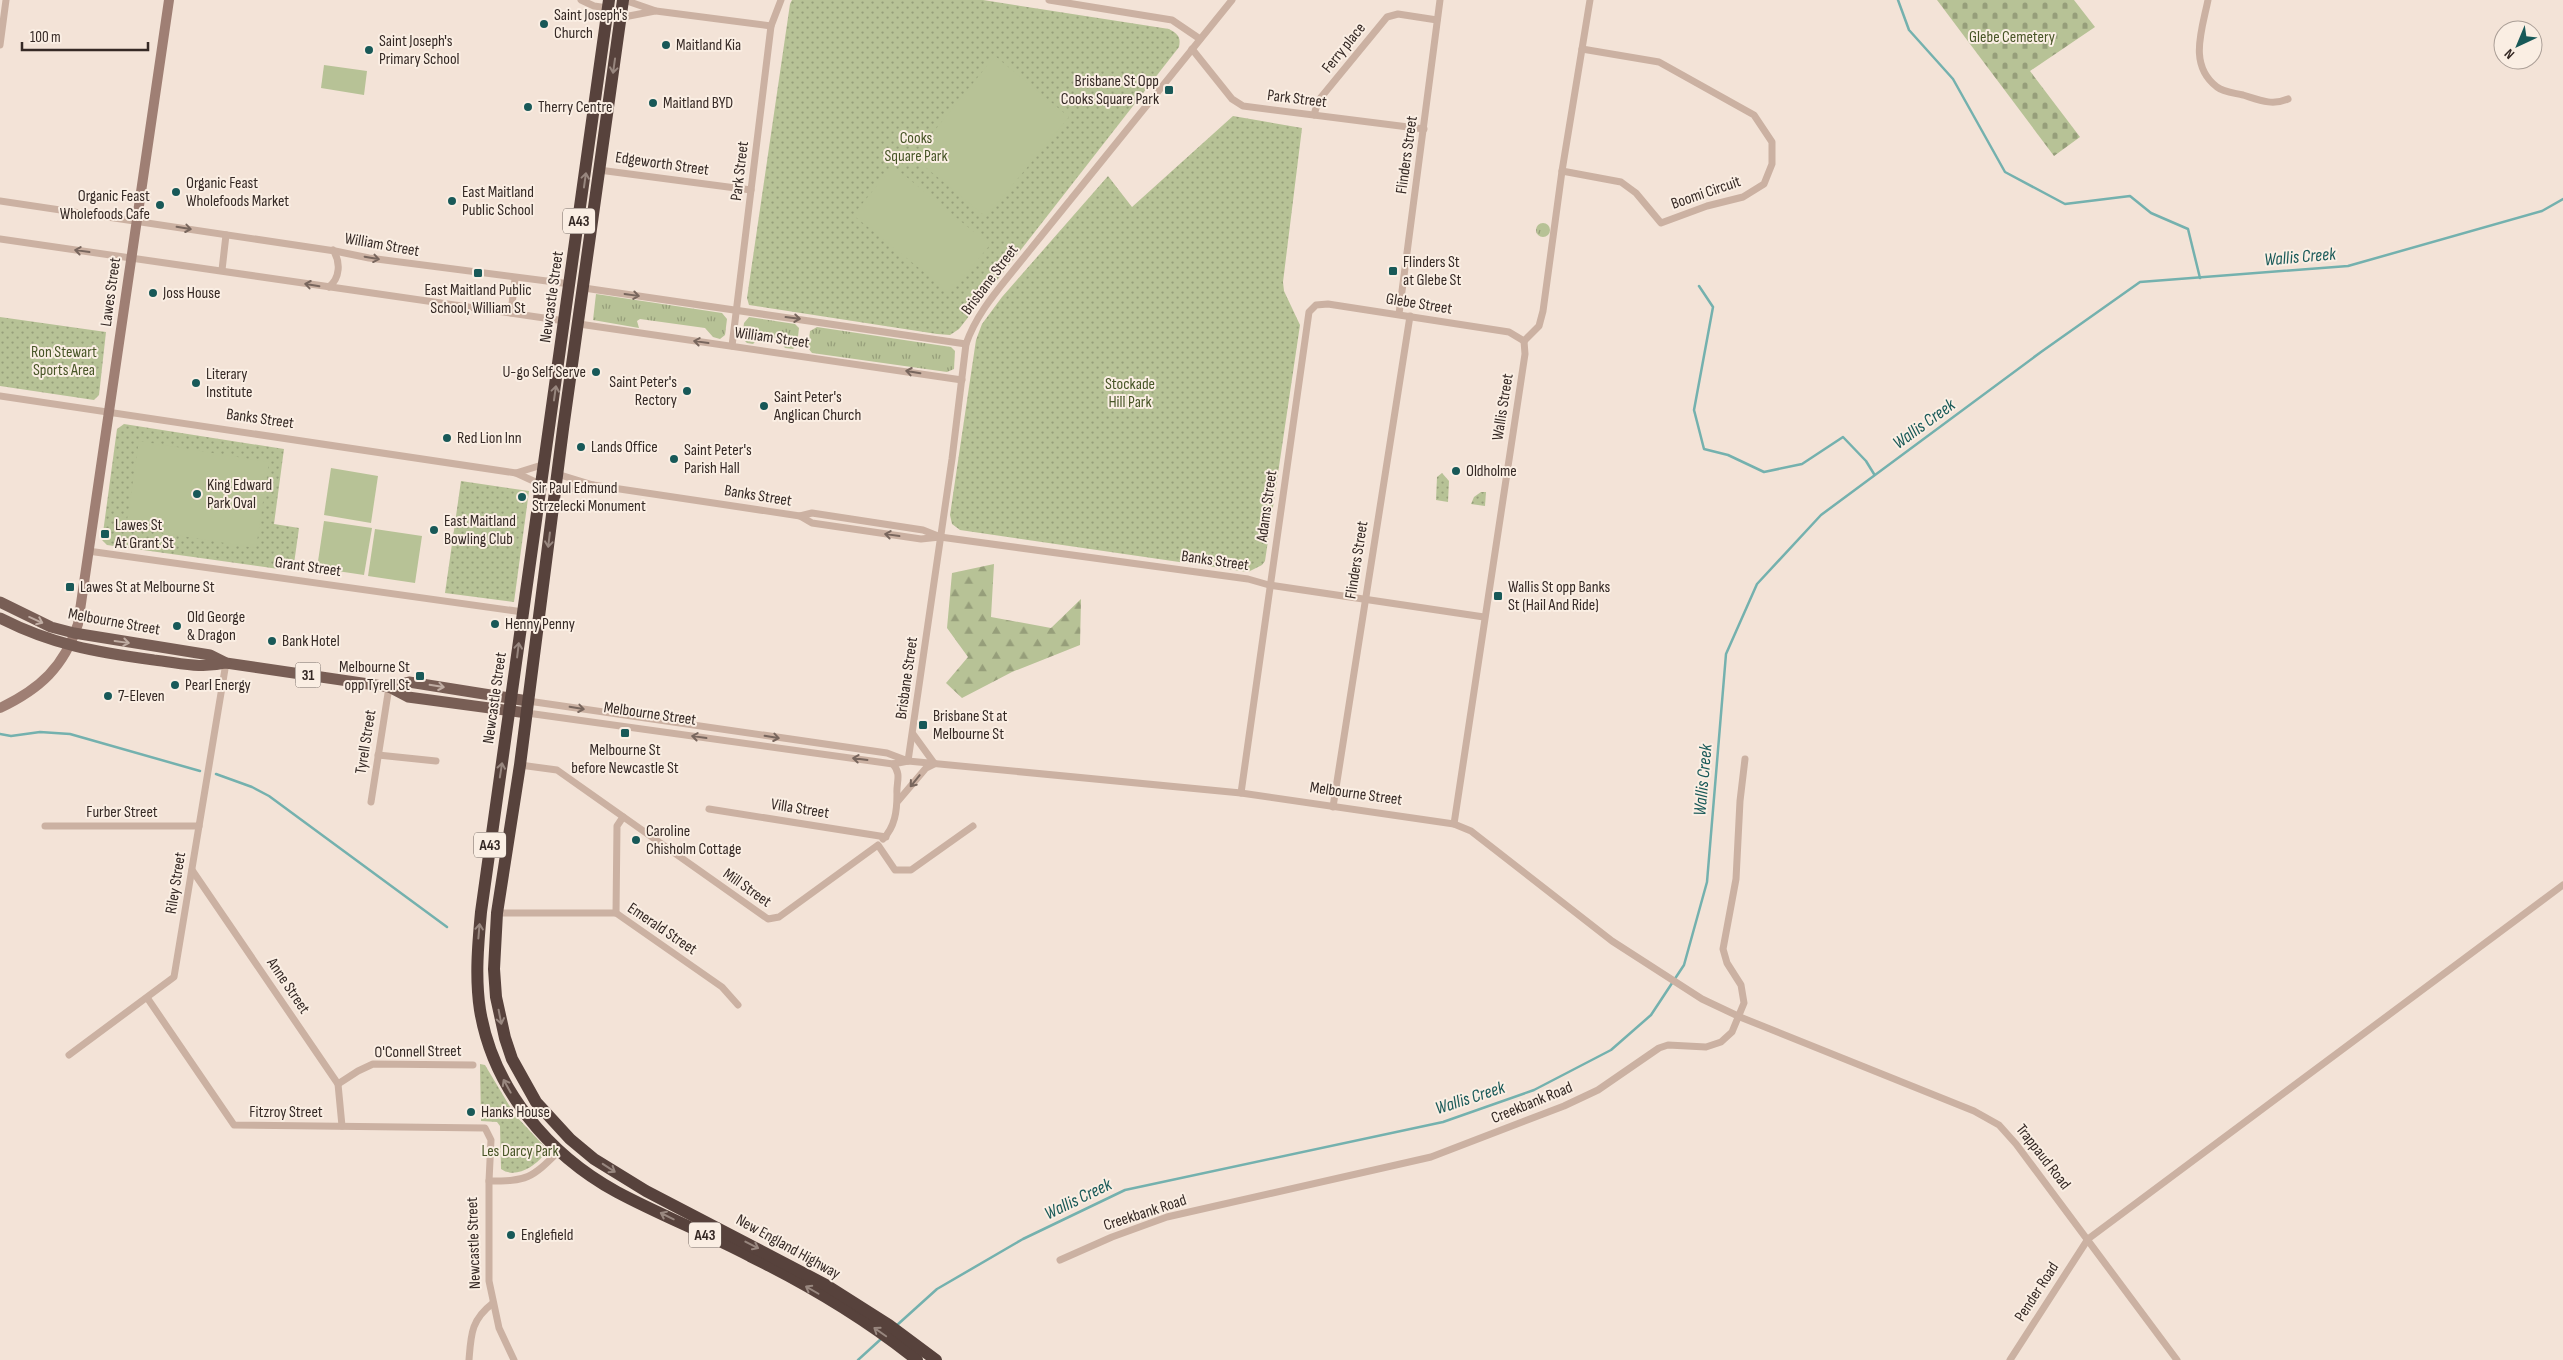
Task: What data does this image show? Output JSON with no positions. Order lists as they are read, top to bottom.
{
  "streets": {
    "highway": ["A43", "Newcastle Street", "New England Highway"],
    "main road": ["Lawes Street", "Melbourne Street", "31"],
    "street": [
      "Ferry place",
      "Park Street",
      "Flinders Street",
      "Edgeworth Street",
      "Boomi Circuit",
      "William Street",
      "Brisbane Street",
      "Glebe Street",
      "Wallis Street",
      "Banks Street",
      "Adams Street",
      "Grant Street",
      "Tyrell Street",
      "Villa Street",
      "Furber Street",
      "Riley Street",
      "Mill Street",
      "Emerald Street",
      "Anne Street",
      "O'Connell Street",
      "Creekbank Road",
      "Fitzroy Street",
      "Trappaud Road",
      "Pender Road"
    ]
  },
  "crossings": [
    ["Ferry place", "Park Street"],
    ["Ferry place", "Flinders Street"],
    ["Park Street", "Flinders Street"],
    ["Park Street", "Edgeworth Street"],
    ["Park Street", "William Street"],
    ["Park Street", "Brisbane Street"],
    ["Flinders Street", "Glebe Street"],
    ["Flinders Street", "Banks Street"],
    ["Flinders Street", "Melbourne Street"],
    ["Edgeworth Street", "Newcastle Street"],
    ["William Street", "Brisbane Street"],
    ["William Street", "Lawes Street"],
    ["William Street", "Newcastle Street"],
    ["Brisbane Street", "Banks Street"],
    ["Brisbane Street", "Melbourne Street"],
    ["Lawes Street", "Banks Street"],
    ["Lawes Street", "Grant Street"],
    ["Lawes Street", "Melbourne Street"],
    ["Newcastle Street", "Banks Street"],
    ["Newcastle Street", "Grant Street"],
    ["Newcastle Street", "Melbourne Street"],
    ["Newcastle Street", "Mill Street"],
    ["Newcastle Street", "Emerald Street"],
    ["Newcastle Street", "Fitzroy Street"],
    ["Newcastle Street", "New England Highway"],
    ["Glebe Street", "Wallis Street"],
    ["Glebe Street", "Adams Street"],
    ["Wallis Street", "Banks Street"],
    ["Wallis Street", "Melbourne Street"],
    ["Banks Street", "Adams Street"],
    ["Adams Street", "Melbourne Street"],
    ["Melbourne Street", "Tyrell Street"],
    ["Melbourne Street", "Riley Street"],
    ["Melbourne Street", "Creekbank Road"],
    ["Melbourne Street", "Trappaud Road"],
    ["Furber Street", "Riley Street"],
    ["Riley Street", "Anne Street"],
    ["Riley Street", "Fitzroy Street"],
    ["Anne Street", "O'Connell Street"],
    ["Anne Street", "Fitzroy Street"],
    ["Creekbank Road", "Trappaud Road"],
    ["Trappaud Road", "Pender Road"]
  ],
  "water": ["Wallis Creek"],
  "parks": [
    "Glebe Cemetery",
    "Cooks Square Park",
    "Ron Stewart Sports Area",
    "Stockade Hill Park",
    "Les Darcy Park"
  ],
  "places": {
    "other": [
      "Saint Joseph's Church",
      "Maitland Kia",
      "Saint Joseph's Primary School",
      "Maitland BYD",
      "Therry Centre",
      "Organic Feast Wholefoods Market",
      "East Maitland Public School",
      "Organic Feast Wholefoods Cafe",
      "Joss House",
      "U-go Self Serve",
      "Literary Institute",
      "Saint Peter's Rectory",
      "Saint Peter's Anglican Church",
      "Red Lion Inn",
      "Lands Office",
      "Saint Peter's Parish Hall",
      "Oldholme",
      "King Edward Park Oval",
      "Sir Paul Edmund Strzelecki Monument",
      "East Maitland Bowling Club",
      "Henny Penny",
      "Old George & Dragon",
      "Bank Hotel",
      "Pearl Energy",
      "7-Eleven",
      "Caroline Chisholm Cottage",
      "Hanks House",
      "Englefield"
    ],
    "transit": [
      "Brisbane St Opp Cooks Square Park",
      "Flinders St at Glebe St",
      "East Maitland Public School, William St",
      "Lawes St At Grant St",
      "Lawes St at Melbourne St",
      "Wallis St opp Banks St (Hail And Ride)",
      "Melbourne St opp Tyrell St",
      "Brisbane St at Melbourne St",
      "Melbourne St before Newcastle St"
    ]
  },
  "scale_bar": "100 m",
  "north": "bottom left"
}
